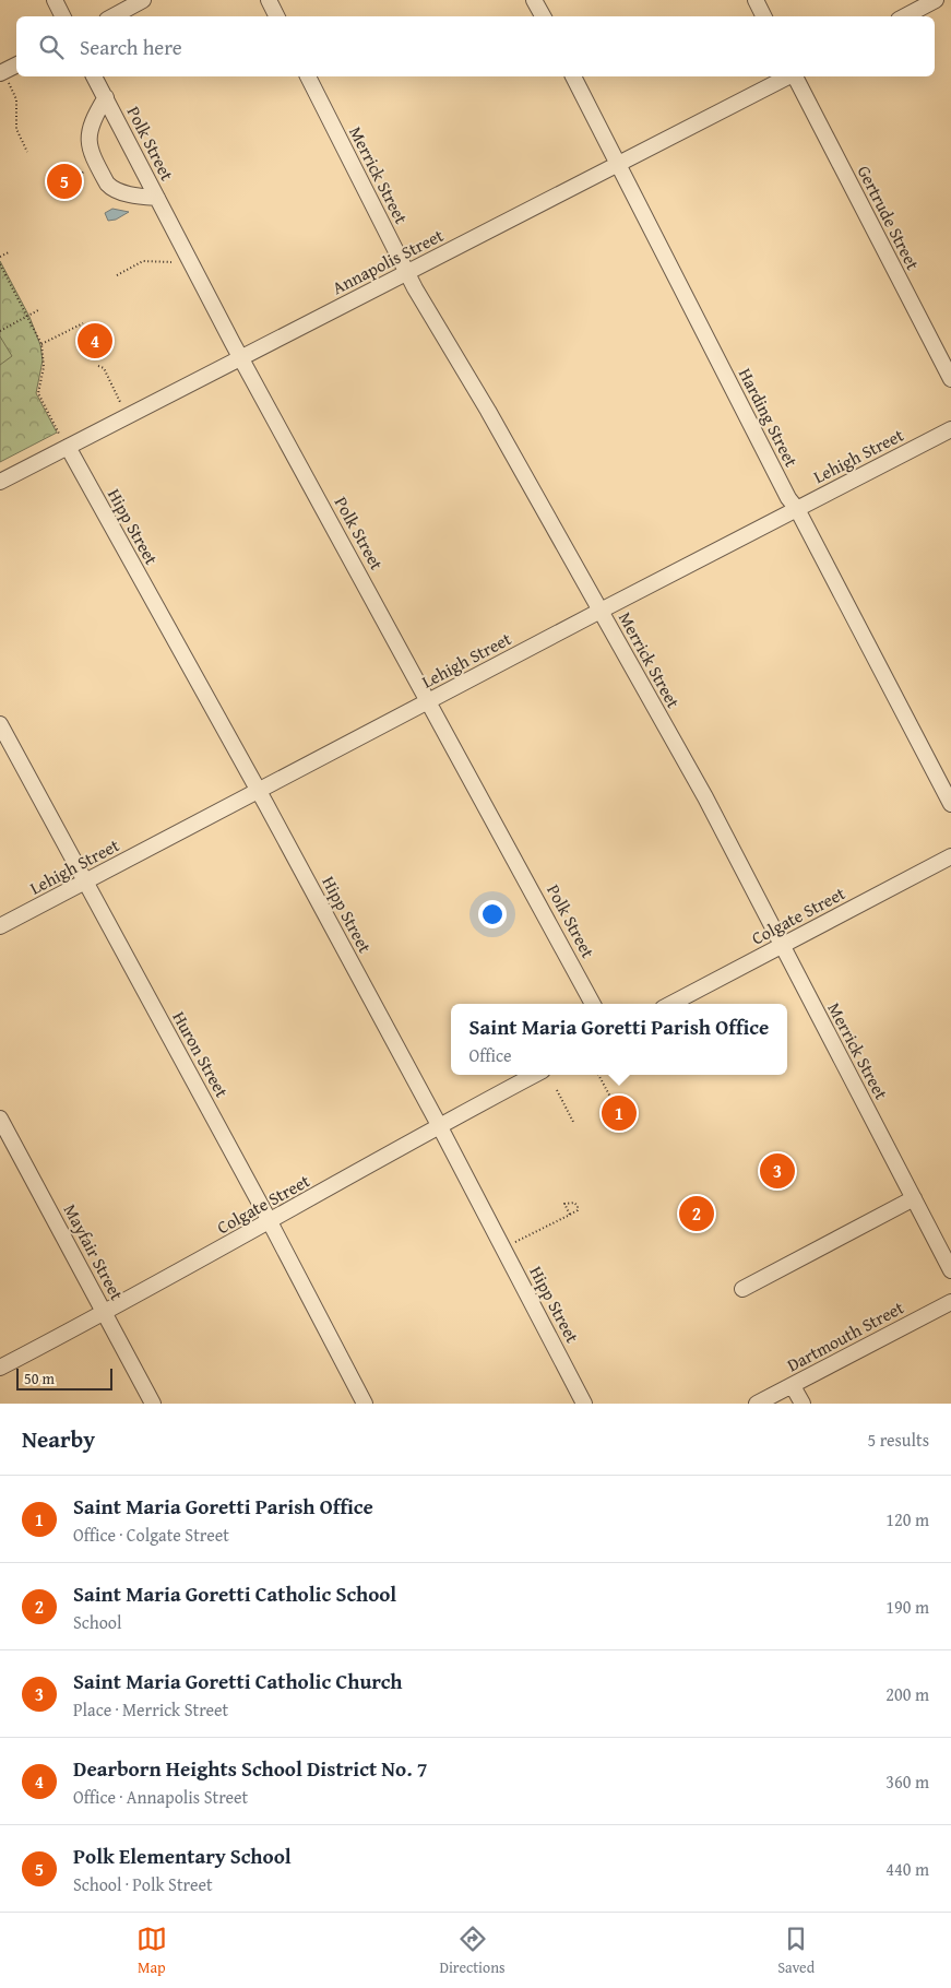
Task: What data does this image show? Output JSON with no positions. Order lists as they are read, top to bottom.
{
  "streets": {
    "street": [
      "Polk Street",
      "Merrick Street",
      "Gertrude Street",
      "Annapolis Street",
      "Harding Street",
      "Lehigh Street",
      "Hipp Street",
      "Colgate Street",
      "Huron Street",
      "Mayfair Street",
      "Dartmouth Street"
    ]
  },
  "crossings": [
    ["Polk Street", "Annapolis Street"],
    ["Polk Street", "Lehigh Street"],
    ["Merrick Street", "Annapolis Street"],
    ["Merrick Street", "Lehigh Street"],
    ["Merrick Street", "Colgate Street"],
    ["Annapolis Street", "Harding Street"],
    ["Annapolis Street", "Hipp Street"],
    ["Harding Street", "Lehigh Street"],
    ["Lehigh Street", "Hipp Street"],
    ["Lehigh Street", "Huron Street"],
    ["Hipp Street", "Colgate Street"],
    ["Colgate Street", "Huron Street"],
    ["Colgate Street", "Mayfair Street"]
  ],
  "scale_bar": "50 m",
  "page": {
    "search": "Search here",
    "pins": [
      "5",
      "4",
      "1",
      "3",
      "2"
    ],
    "popup": ["Saint Maria Goretti Parish Office", "Office"],
    "scale": "50 m",
    "heading": ["Nearby", "5 results"],
    "list": [
      {
        "mark": "1",
        "name": "Saint Maria Goretti Parish Office",
        "note": "Office · Colgate Street",
        "value": "120 m"
      },
      {
        "mark": "2",
        "name": "Saint Maria Goretti Catholic School",
        "note": "School",
        "value": "190 m"
      },
      {
        "mark": "3",
        "name": "Saint Maria Goretti Catholic Church",
        "note": "Place · Merrick Street",
        "value": "200 m"
      },
      {
        "mark": "4",
        "name": "Dearborn Heights School District No. 7",
        "note": "Office · Annapolis Street",
        "value": "360 m"
      },
      {
        "mark": "5",
        "name": "Polk Elementary School",
        "note": "School · Polk Street",
        "value": "440 m"
      }
    ],
    "nav": ["Map", "Directions", "Saved"]
  }
}
